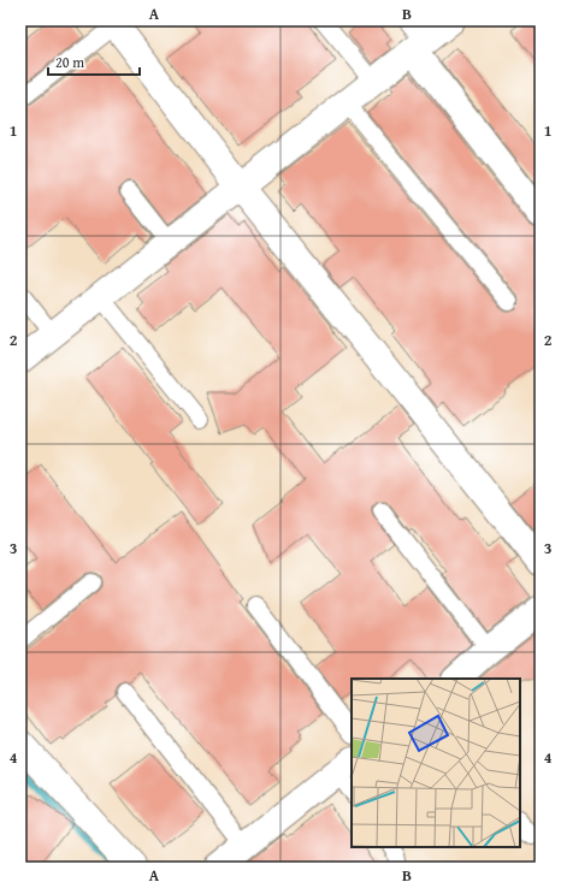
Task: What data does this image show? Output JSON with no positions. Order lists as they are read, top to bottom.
{
  "scale_bar": "20 m",
  "grid": {
    "columns": ["A", "B"],
    "rows": [
      "1",
      "2",
      "3",
      "4"
    ]
  }
}
